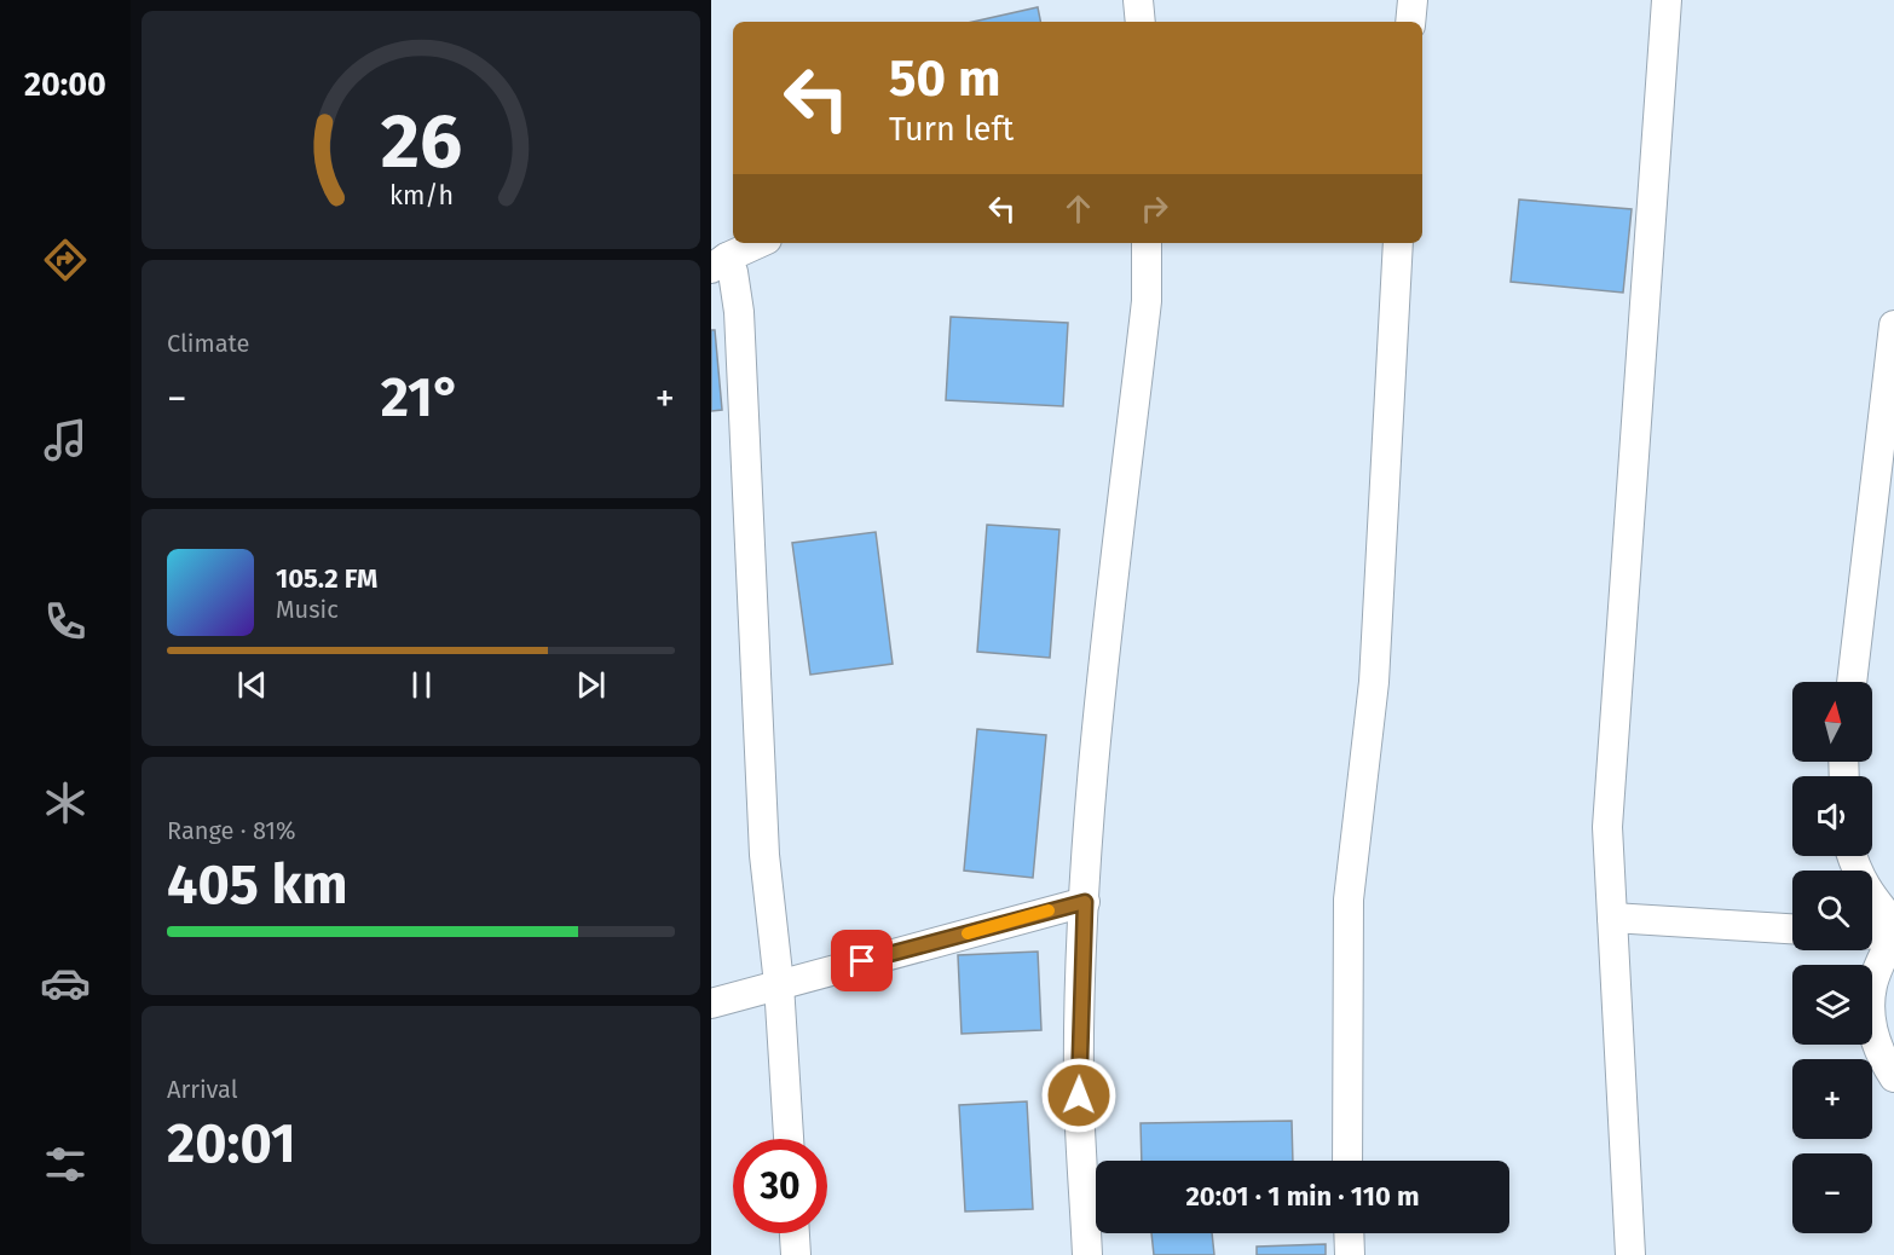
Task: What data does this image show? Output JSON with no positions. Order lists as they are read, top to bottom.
{
  "north": "top",
  "page": {
    "tabs": "20:00",
    "turn": ["50 m", "Turn left"],
    "tile": [
      "Climate",
      ["Range · 81%", "405 km"],
      ["Arrival", "20:01"]
    ],
    "heat": ["−", "21°", "+"],
    "song": ["105.2 FM", "Music"],
    "map_buttons": ["+", "−"],
    "limit": "30",
    "trip": "20:01 · 1 min · 110 m",
    "gauge": ["26", "km/h"]
  }
}
